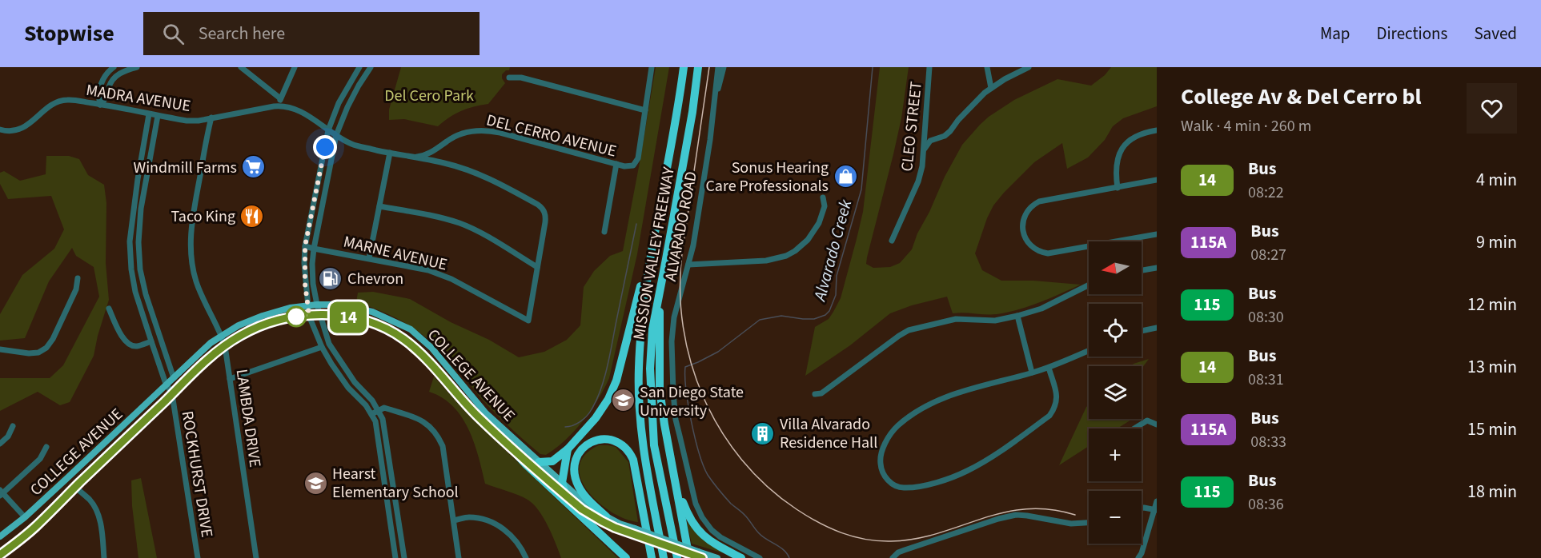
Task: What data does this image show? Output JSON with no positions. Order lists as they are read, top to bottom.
{
  "streets": {
    "highway": ["MISSION VALLEY FREEWAY"],
    "main road": ["COLLEGE AVENUE"],
    "street": [
      "MADRA AVENUE",
      "CLEO STREET",
      "DEL CERRO AVENUE",
      "ALVARADO ROAD",
      "MARNE AVENUE",
      "LAMBDA DRIVE",
      "ROCKHURST DRIVE"
    ]
  },
  "crossings": [
    ["MADRA AVENUE", "DEL CERRO AVENUE"],
    ["MADRA AVENUE", "MARNE AVENUE"],
    ["MADRA AVENUE", "LAMBDA DRIVE"],
    ["MADRA AVENUE", "ROCKHURST DRIVE"],
    ["COLLEGE AVENUE", "LAMBDA DRIVE"],
    ["COLLEGE AVENUE", "ROCKHURST DRIVE"]
  ],
  "water": ["Alvarado Creek"],
  "parks": ["Del Cero Park"],
  "places": {
    "supermarket": ["Windmill Farms"],
    "shop": ["Sonus Hearing Care Professionals"],
    "restaurant": ["Taco King"],
    "fuel station": ["Chevron"],
    "school or university": ["San Diego State University", "Hearst Elementary School"],
    "building": ["Villa Alvarado Residence Hall"]
  },
  "lines": ["bus line 14"],
  "north": "left",
  "page": {
    "header": "Stopwise",
    "search": "Search here",
    "nav": ["Map", "Directions", "Saved"],
    "on_map": "14",
    "heading": ["College Av & Del Cerro bl", "Walk · 4 min · 260 m"],
    "list": [
      {
        "mark": "14",
        "name": "Bus",
        "note": "08:22",
        "value": "4 min"
      },
      {
        "mark": "115A",
        "name": "Bus",
        "note": "08:27",
        "value": "9 min"
      },
      {
        "mark": "115",
        "name": "Bus",
        "note": "08:30",
        "value": "12 min"
      },
      {
        "mark": "14",
        "name": "Bus",
        "note": "08:31",
        "value": "13 min"
      },
      {
        "mark": "115A",
        "name": "Bus",
        "note": "08:33",
        "value": "15 min"
      },
      {
        "mark": "115",
        "name": "Bus",
        "note": "08:36",
        "value": "18 min"
      }
    ],
    "map_buttons": ["+", "−"]
  }
}
